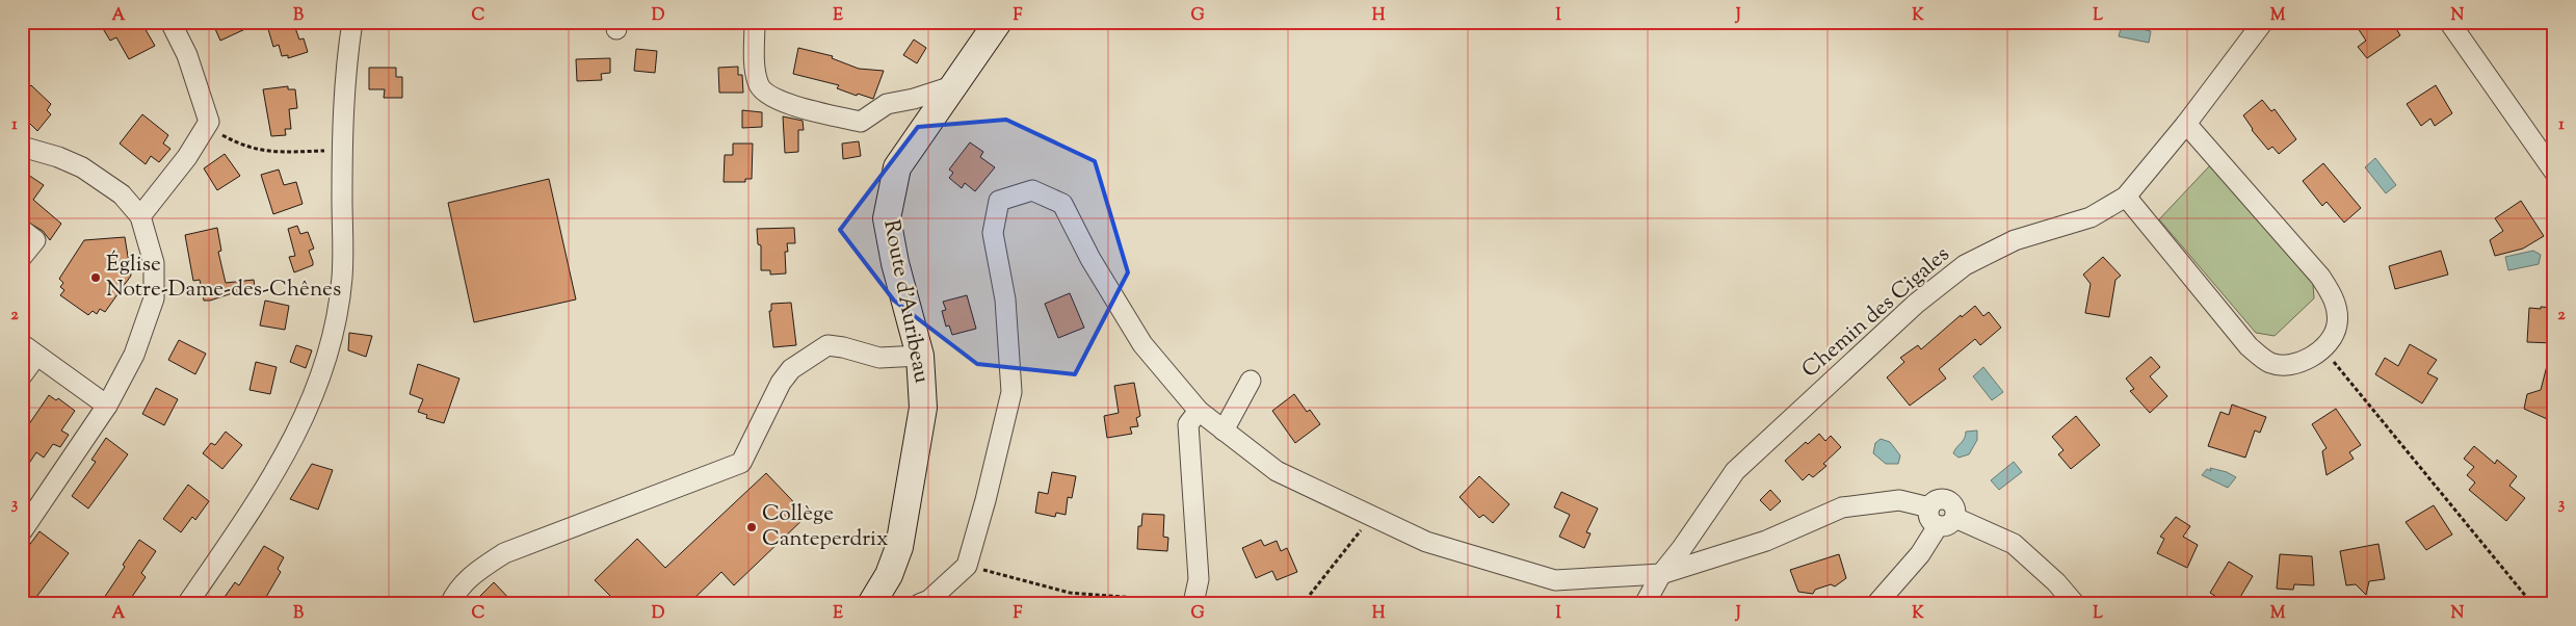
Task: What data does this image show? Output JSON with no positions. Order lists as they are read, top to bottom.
{
  "streets": {
    "street": ["Route d'Auribeau", "Chemin des Cigales"]
  },
  "places": ["Église Notre-Dame-des-Chênes", "Collège Canteperdrix"],
  "grid": {
    "columns": [
      "A",
      "B",
      "C",
      "D",
      "E",
      "F",
      "G",
      "H",
      "I",
      "J",
      "K",
      "L",
      "M",
      "N"
    ],
    "rows": ["1", "2", "3"]
  }
}
